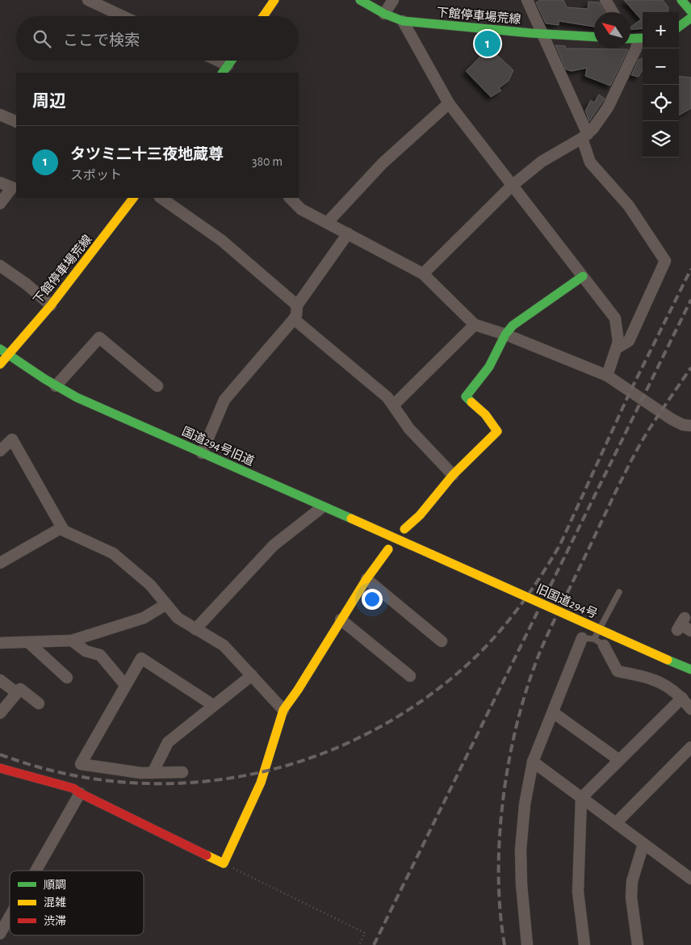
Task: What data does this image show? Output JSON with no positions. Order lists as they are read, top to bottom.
{
  "streets": {
    "street": ["下館停車場荒線", "国道294号旧道", "旧国道294号"]
  },
  "crossings": [
    ["下館停車場荒線", "国道294号旧道"],
    ["国道294号旧道", "旧国道294号"]
  ],
  "legend": ["順調", "混雑", "渋滞"],
  "north": "top left",
  "page": {
    "map_buttons": ["+", "−"],
    "search": "ここで検索",
    "pins": "1",
    "heading": "周辺",
    "list": [
      {
        "mark": "1",
        "name": "タツミ二十三夜地蔵尊",
        "note": "スポット",
        "value": "380 m"
      }
    ]
  }
}
